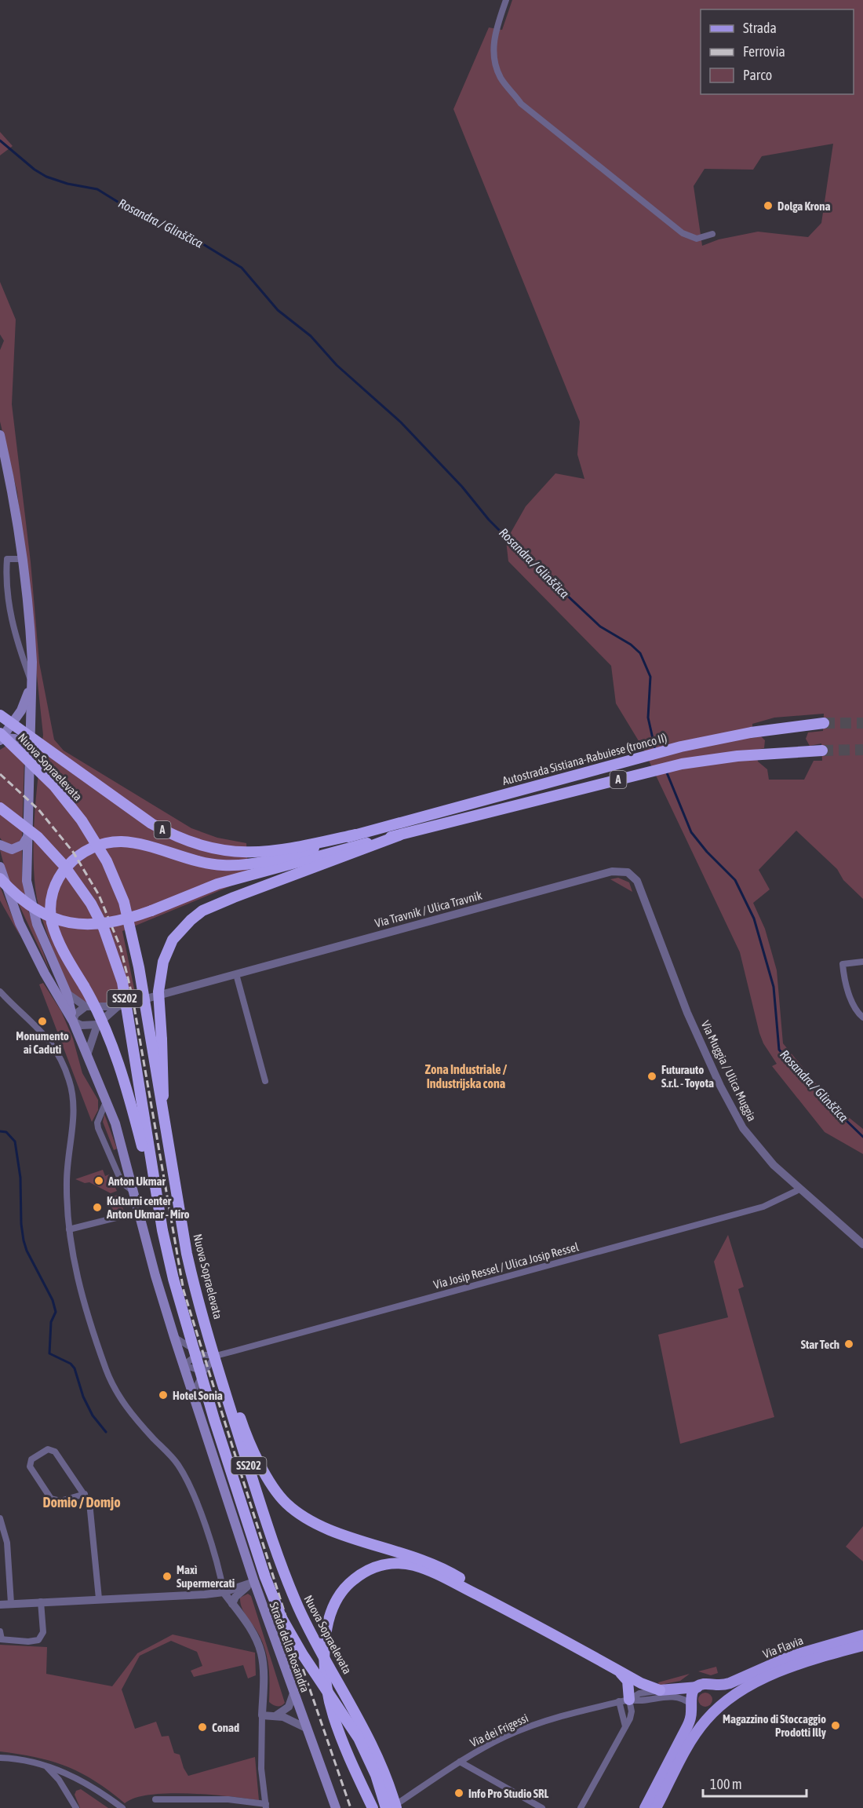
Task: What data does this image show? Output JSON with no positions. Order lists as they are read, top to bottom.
{
  "streets": {
    "highway": [
      "Autostrada Sistiana-Rabuiese (tronco II)",
      "Nuova Sopraelevata",
      "A",
      "SS202"
    ],
    "main road": ["Strada della Rosandra", "Via Flavia"],
    "street": [
      "Via Travnik / Ulica Travnik",
      "Via Muggia / Ulica Muggia",
      "Via Josip Ressel / Ulica Josip Ressel",
      "Via dei Frigessi"
    ]
  },
  "crossings": [
    ["Autostrada Sistiana-Rabuiese (tronco II)", "A"],
    ["Nuova Sopraelevata", "A"],
    ["A", "SS202"],
    ["Via Travnik / Ulica Travnik", "Via Muggia / Ulica Muggia"],
    ["Via Muggia / Ulica Muggia", "Via Josip Ressel / Ulica Josip Ressel"],
    ["Via Josip Ressel / Ulica Josip Ressel", "Strada della Rosandra"],
    ["Via Flavia", "Via dei Frigessi"]
  ],
  "districts": ["Zona Industriale / Industrijska cona", "Domio / Domjo"],
  "water": ["Rosandra / Glinščica"],
  "places": [
    "Dolga Krona",
    "Monumento ai Caduti",
    "Futurauto S.r.l. - Toyota",
    "Anton Ukmar",
    "Kulturni center Anton Ukmar - Miro",
    "Star Tech",
    "Hotel Sonia",
    "Maxì Supermercati",
    "Magazzino di Stoccaggio Prodotti Illy",
    "Conad",
    "Info Pro Studio SRL"
  ],
  "legend": ["Strada", "Ferrovia", "Parco"],
  "scale_bar": "100 m"
}
